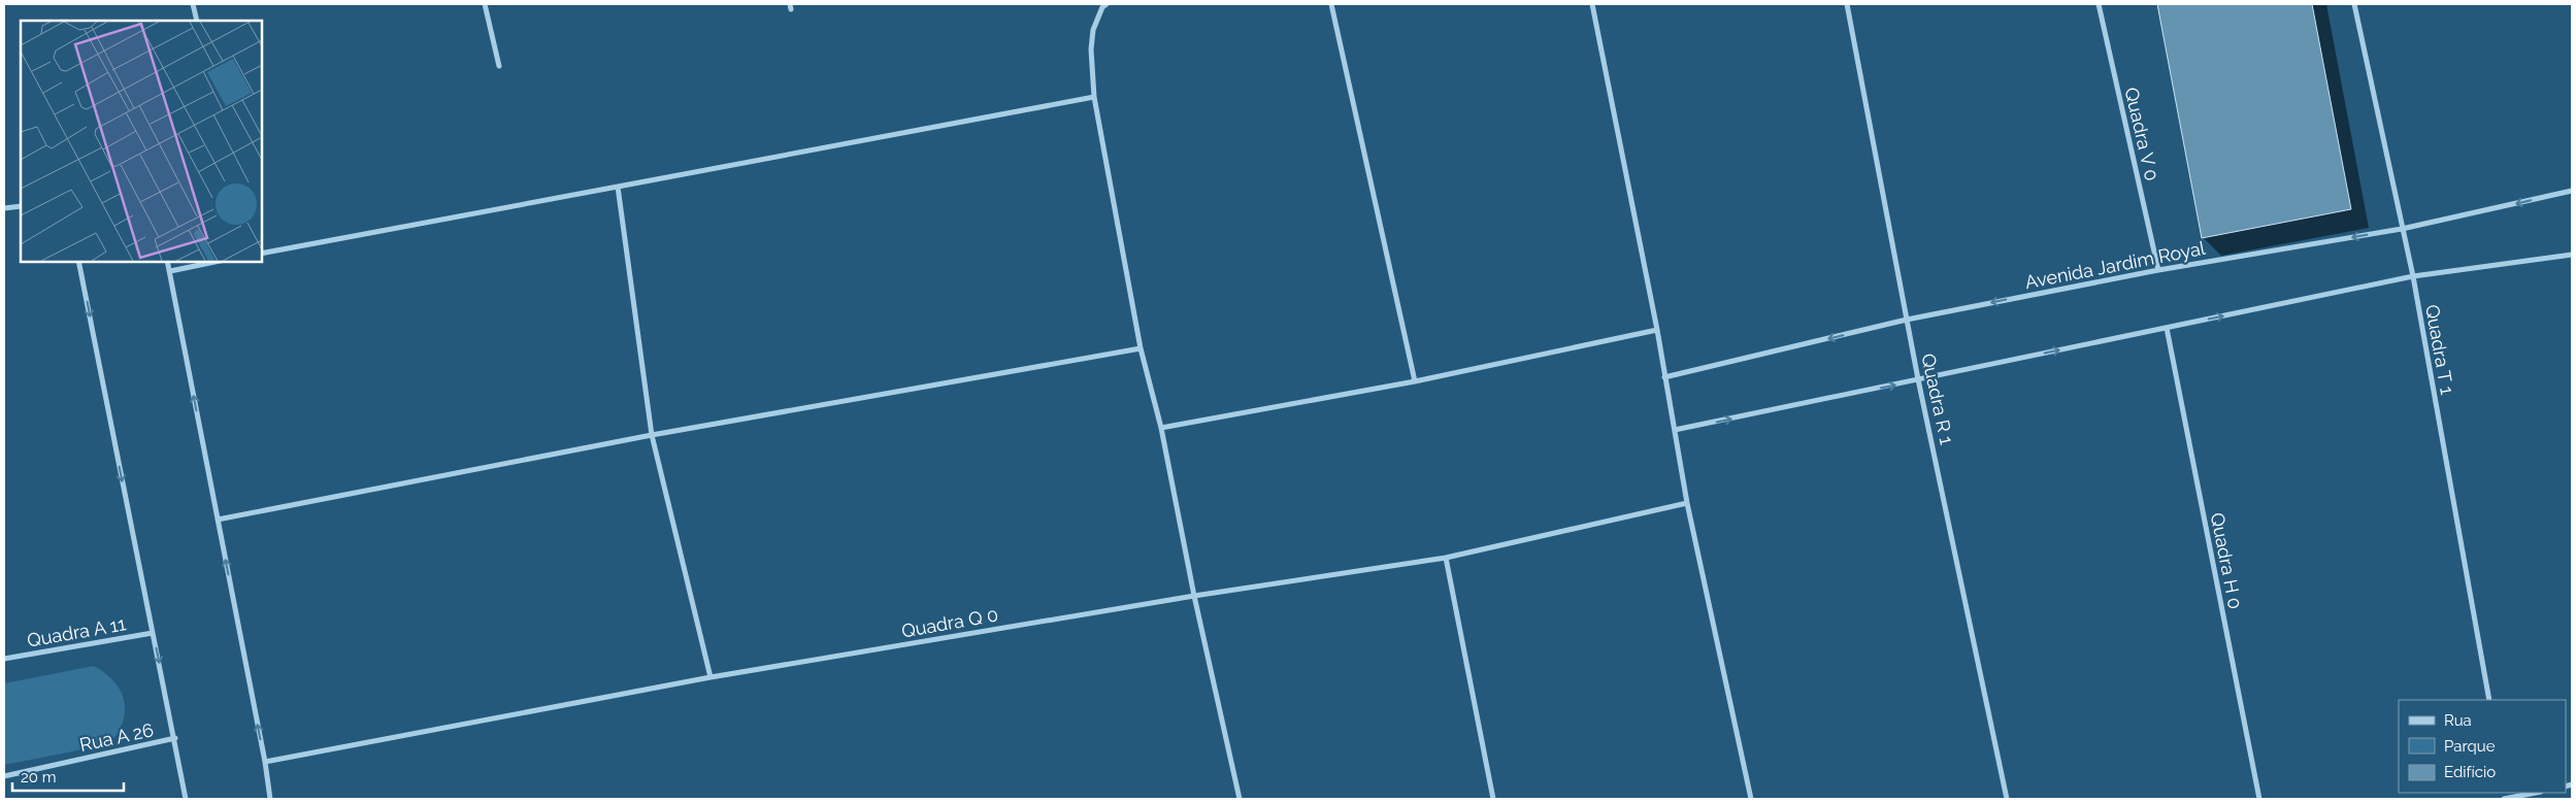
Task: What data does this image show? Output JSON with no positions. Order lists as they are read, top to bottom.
{
  "streets": {
    "street": [
      "Quadra V 0",
      "Avenida Jardim Royal",
      "Quadra T 1",
      "Quadra R 1",
      "Quadra H 0",
      "Quadra Q 0",
      "Quadra A 11",
      "Rua A 26"
    ]
  },
  "crossings": [
    ["Quadra V 0", "Avenida Jardim Royal"],
    ["Avenida Jardim Royal", "Quadra T 1"],
    ["Avenida Jardim Royal", "Quadra R 1"]
  ],
  "one_way": ["Avenida Jardim Royal"],
  "legend": ["Rua", "Parque", "Edifício"],
  "scale_bar": "20 m"
}
